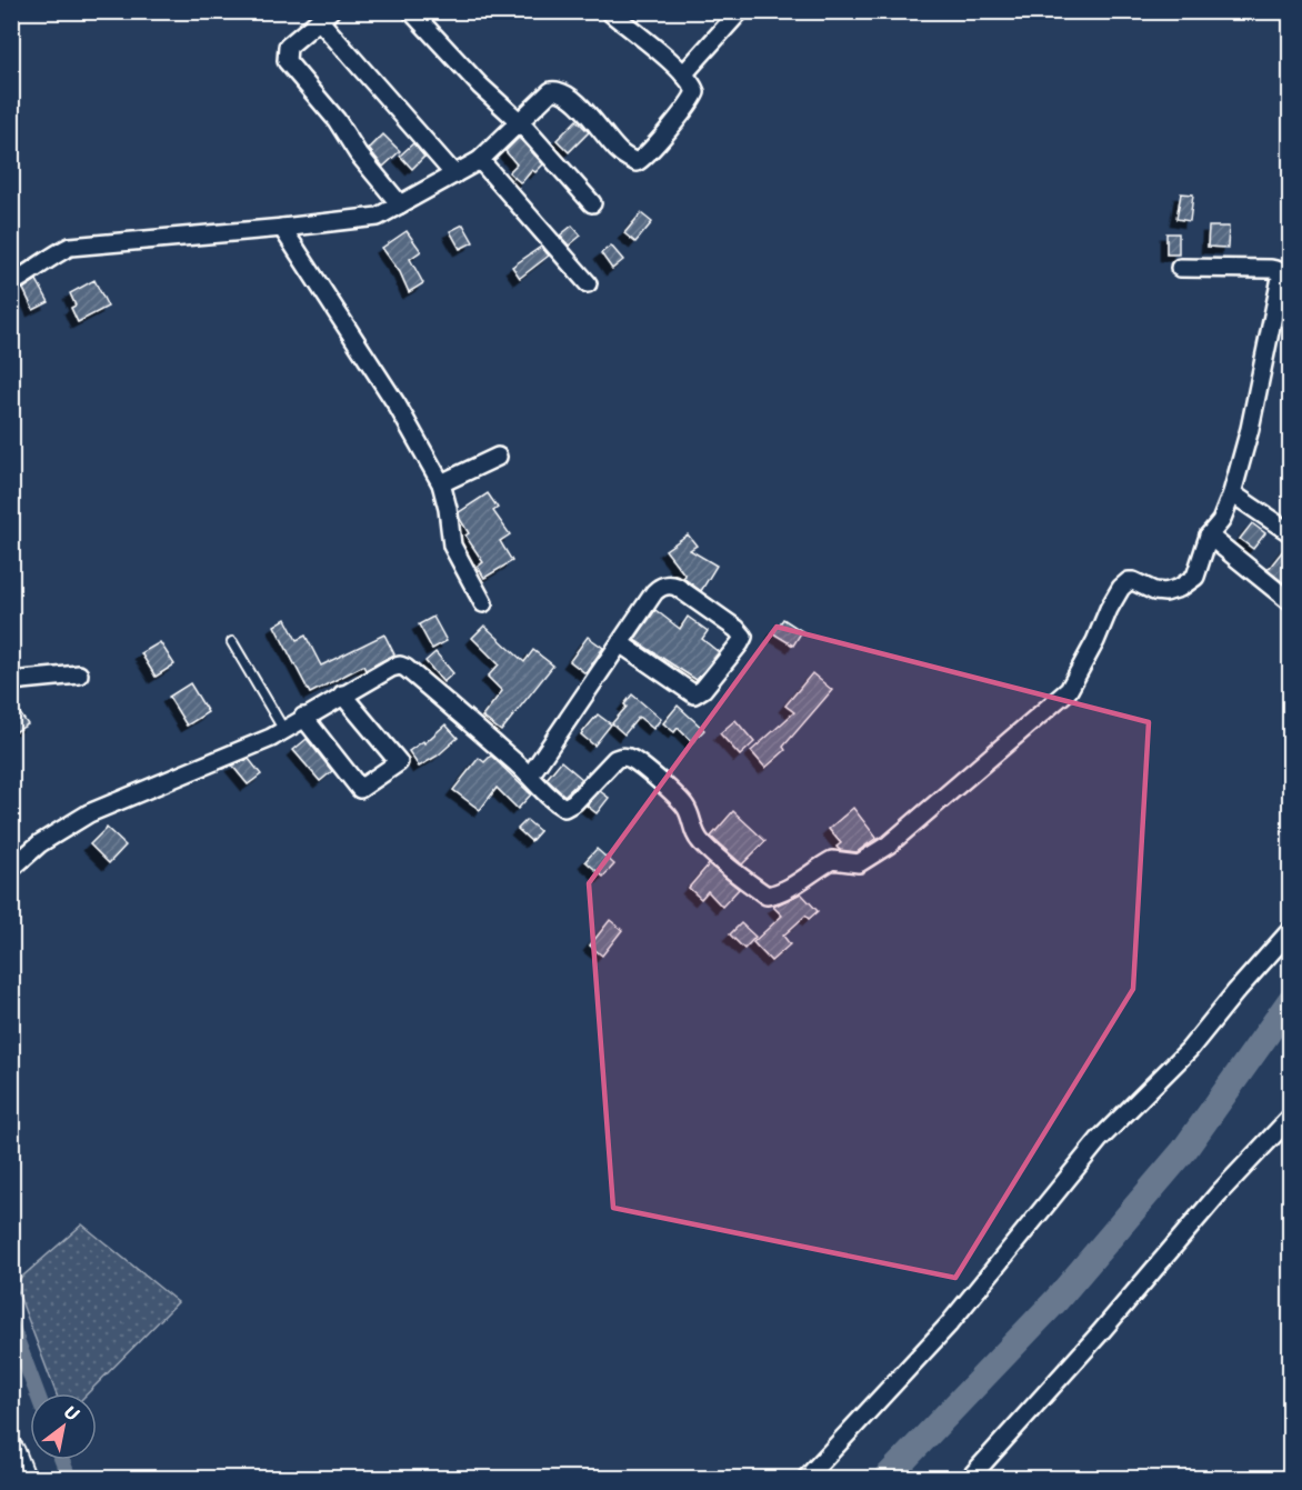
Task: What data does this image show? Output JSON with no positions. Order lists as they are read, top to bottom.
{
  "north": "top right"
}
